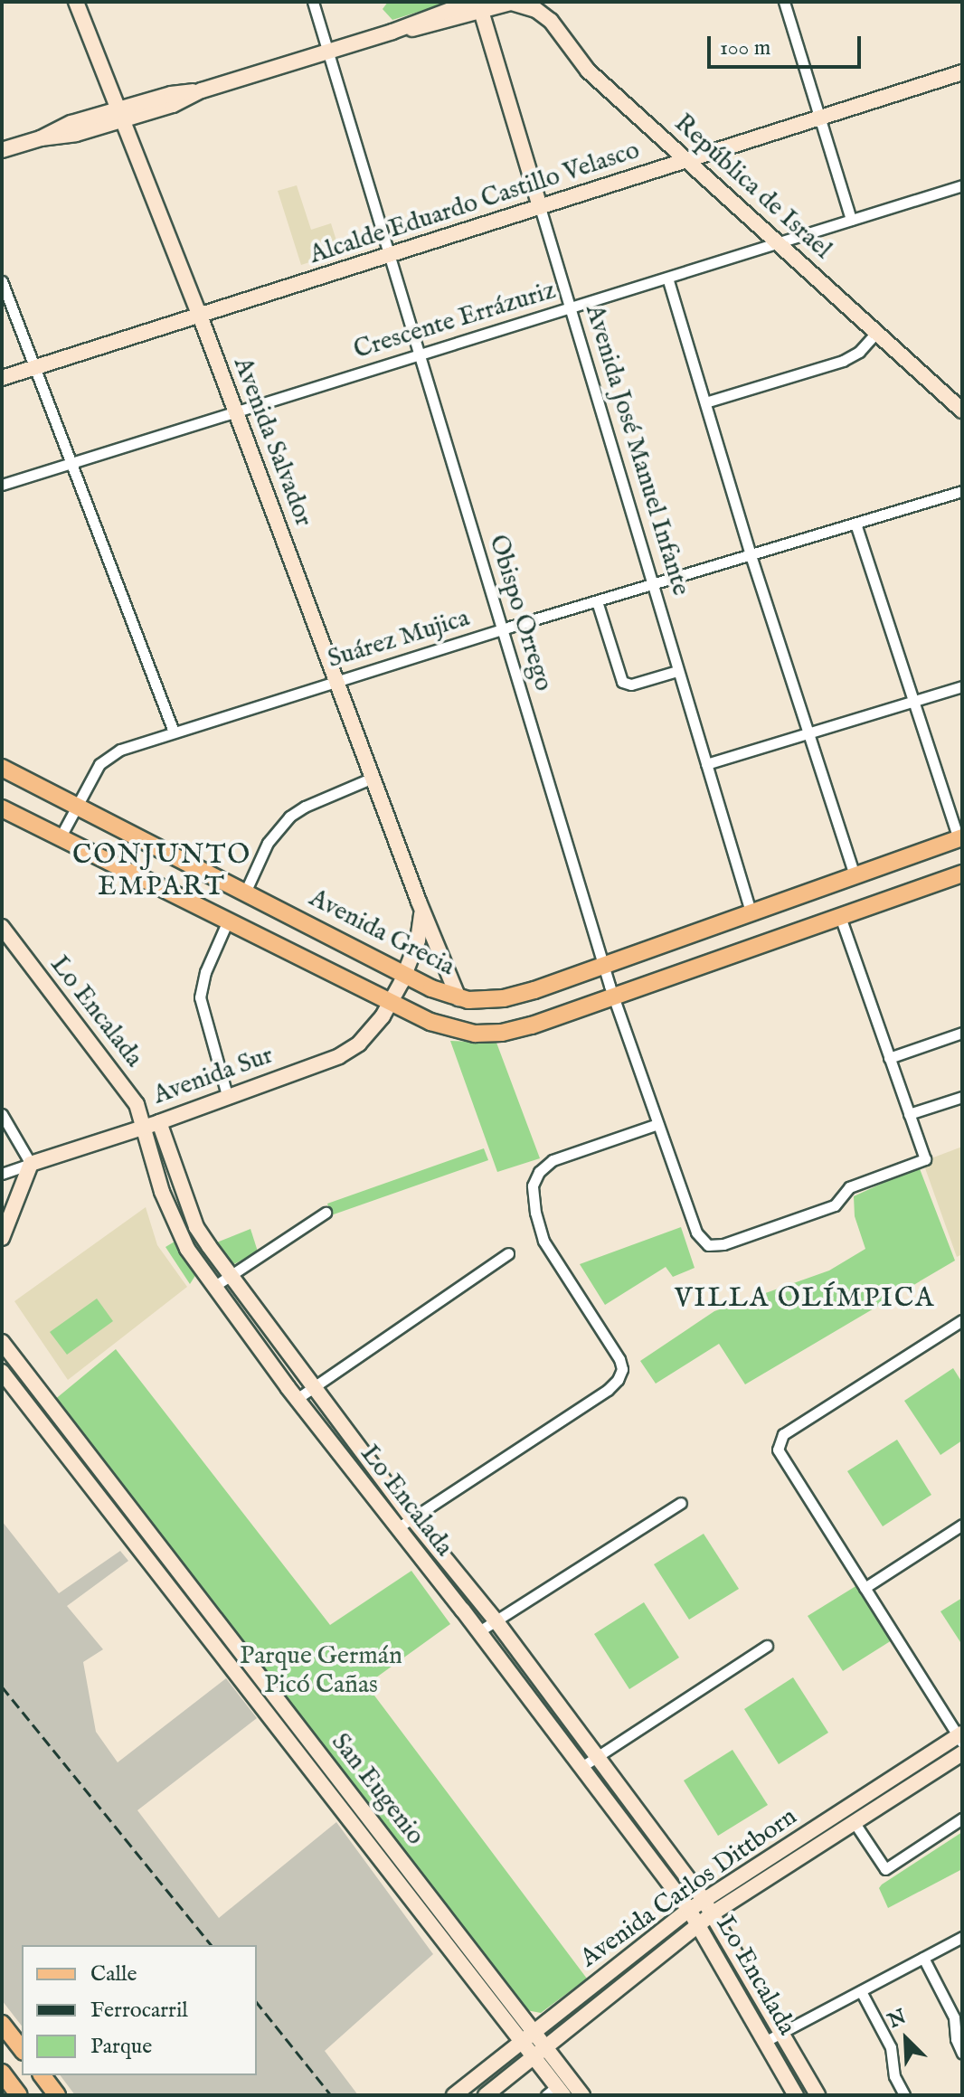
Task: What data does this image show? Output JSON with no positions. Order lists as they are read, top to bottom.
{
  "streets": {
    "main road": [
      "República de Israel",
      "Alcalde Eduardo Castillo Velasco",
      "Avenida Salvador",
      "Avenida José Manuel Infante",
      "Avenida Grecia",
      "Lo Encalada",
      "Avenida Sur",
      "San Eugenio",
      "Avenida Carlos Dittborn"
    ],
    "street": ["Crescente Errázuriz", "Obispo Orrego", "Suárez Mujica"]
  },
  "crossings": [
    ["República de Israel", "Alcalde Eduardo Castillo Velasco"],
    ["República de Israel", "Crescente Errázuriz"],
    ["Alcalde Eduardo Castillo Velasco", "Avenida Salvador"],
    ["Alcalde Eduardo Castillo Velasco", "Avenida José Manuel Infante"],
    ["Alcalde Eduardo Castillo Velasco", "Obispo Orrego"],
    ["Crescente Errázuriz", "Avenida Salvador"],
    ["Crescente Errázuriz", "Avenida José Manuel Infante"],
    ["Crescente Errázuriz", "Obispo Orrego"],
    ["Avenida Salvador", "Suárez Mujica"],
    ["Avenida Salvador", "Avenida Grecia"],
    ["Avenida Salvador", "Avenida Sur"],
    ["Avenida José Manuel Infante", "Suárez Mujica"],
    ["Avenida José Manuel Infante", "Avenida Grecia"],
    ["Obispo Orrego", "Suárez Mujica"],
    ["Obispo Orrego", "Avenida Grecia"],
    ["Suárez Mujica", "Avenida Grecia"],
    ["Lo Encalada", "Avenida Sur"],
    ["Lo Encalada", "Avenida Carlos Dittborn"],
    ["San Eugenio", "Avenida Carlos Dittborn"]
  ],
  "districts": ["CONJUNTO EMPART", "VILLA OLÍMPICA"],
  "parks": ["Parque Germán Picó Cañas"],
  "legend": ["Calle", "Ferrocarril", "Parque"],
  "scale_bar": "100 m",
  "north": "top left"
}
